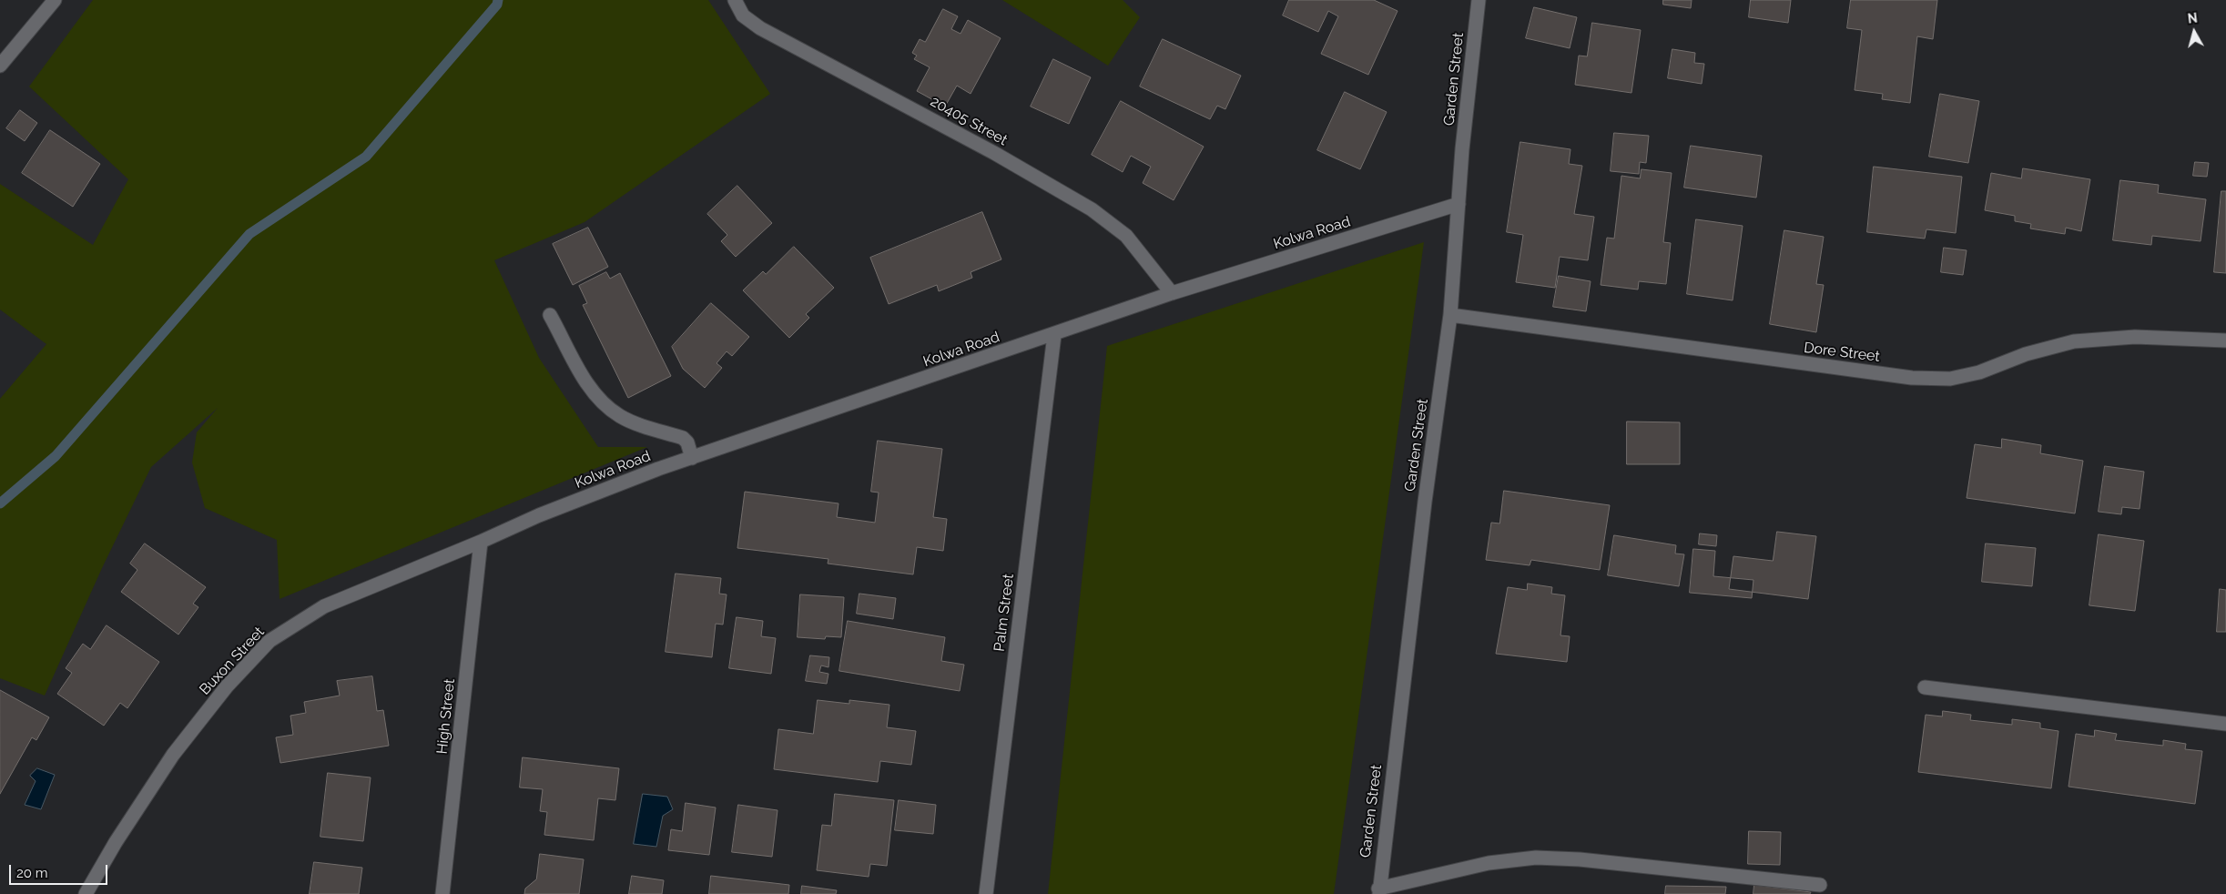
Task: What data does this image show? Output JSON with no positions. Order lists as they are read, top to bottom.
{
  "streets": {
    "street": [
      "Garden Street",
      "20405 Street",
      "Kolwa Road",
      "Dore Street",
      "Palm Street",
      "Buxon Street",
      "High Street"
    ]
  },
  "crossings": [
    ["Garden Street", "Kolwa Road"],
    ["Garden Street", "Dore Street"],
    ["20405 Street", "Kolwa Road"],
    ["Kolwa Road", "Palm Street"],
    ["Kolwa Road", "Buxon Street"],
    ["Kolwa Road", "High Street"],
    ["Buxon Street", "High Street"]
  ],
  "scale_bar": "20 m",
  "north": "top"
}
